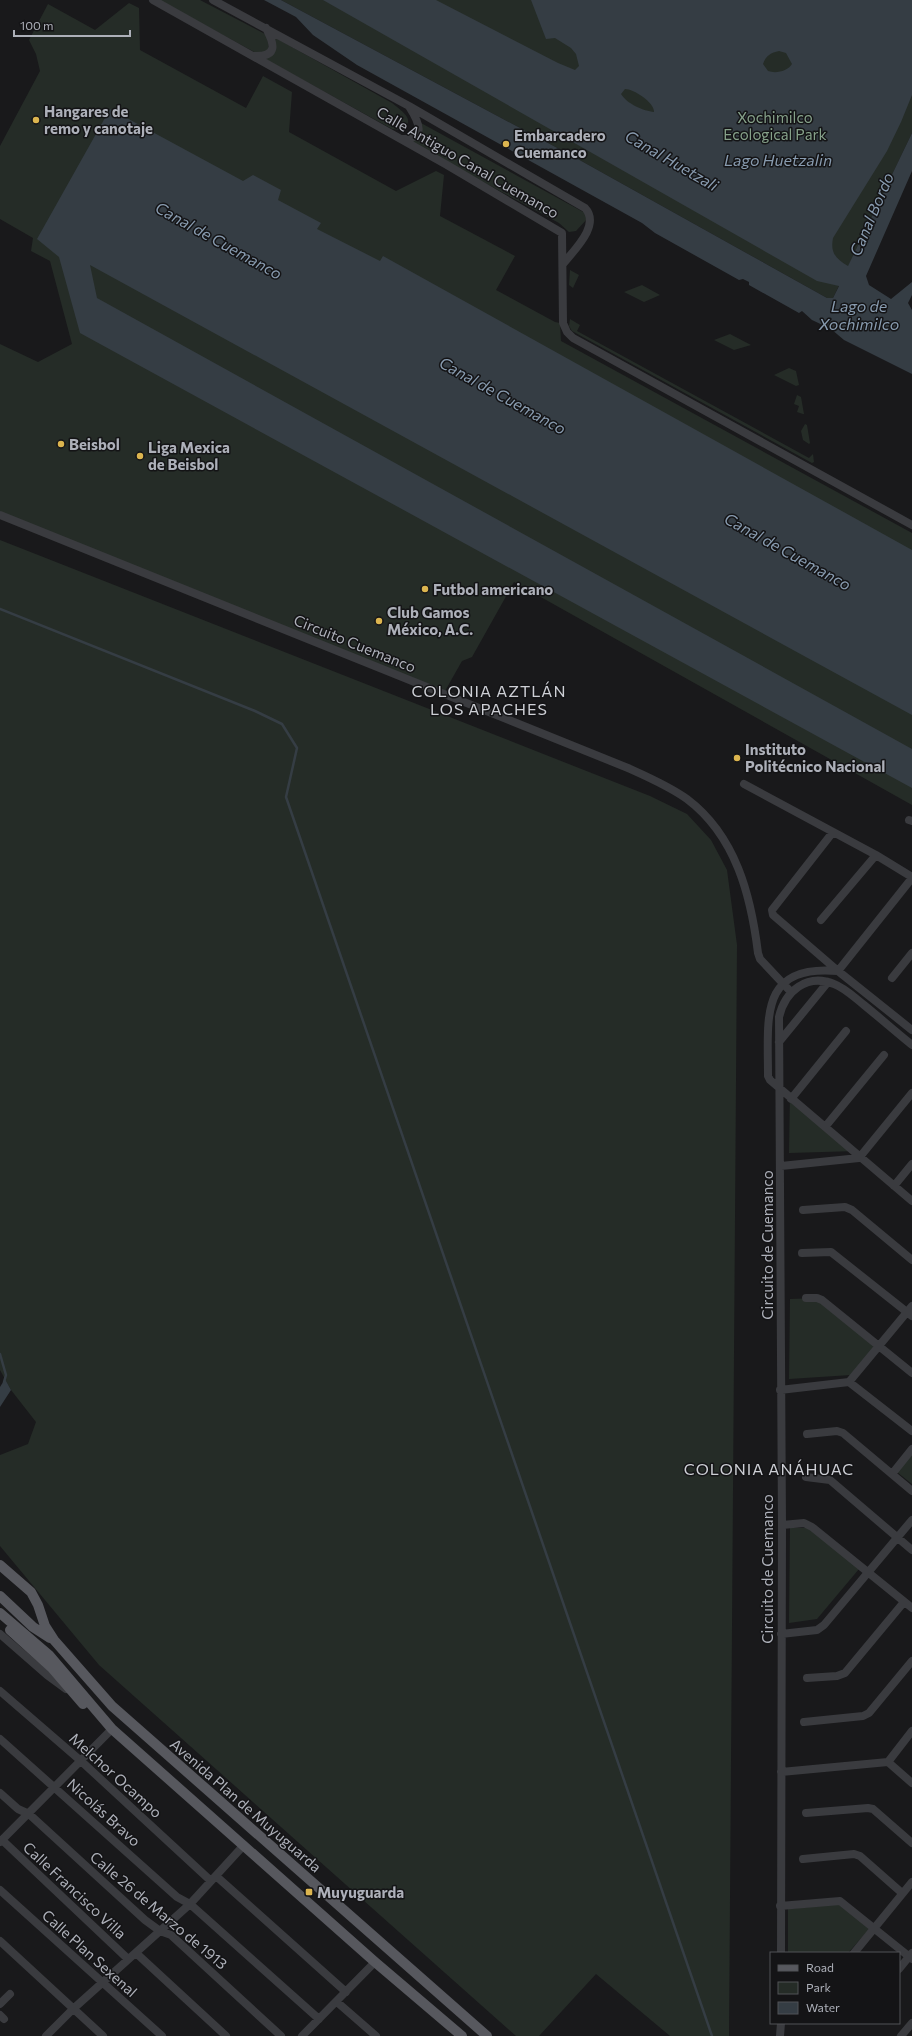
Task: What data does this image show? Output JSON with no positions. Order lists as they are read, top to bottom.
{
  "streets": {
    "main road": ["Avenida Plan de Muyuguarda"],
    "street": [
      "Calle Antiguo Canal Cuemanco",
      "Circuito Cuemanco",
      "Circuito de Cuemanco",
      "Melchor Ocampo",
      "Nicolás Bravo",
      "Calle Francisco Villa",
      "Calle 26 de Marzo de 1913",
      "Calle Plan Sexenal"
    ]
  },
  "crossings": [
    ["Circuito Cuemanco", "Circuito de Cuemanco"]
  ],
  "districts": ["COLONIA AZTLÁN LOS APACHES", "COLONIA ANÁHUAC"],
  "water": [
    "Lago Huetzalin",
    "Canal Huetzali",
    "Canal Bordo",
    "Canal de Cuemanco",
    "Lago de Xochimilco"
  ],
  "parks": ["Xochimilco Ecological Park"],
  "places": {
    "other": [
      "Hangares de remo y canotaje",
      "Embarcadero Cuemanco",
      "Beisbol",
      "Liga Mexica de Beisbol",
      "Futbol americano",
      "Club Gamos México, A.C.",
      "Instituto Politécnico Nacional"
    ],
    "transit": ["Muyuguarda"]
  },
  "legend": ["Road", "Park", "Water"],
  "scale_bar": "100 m"
}
